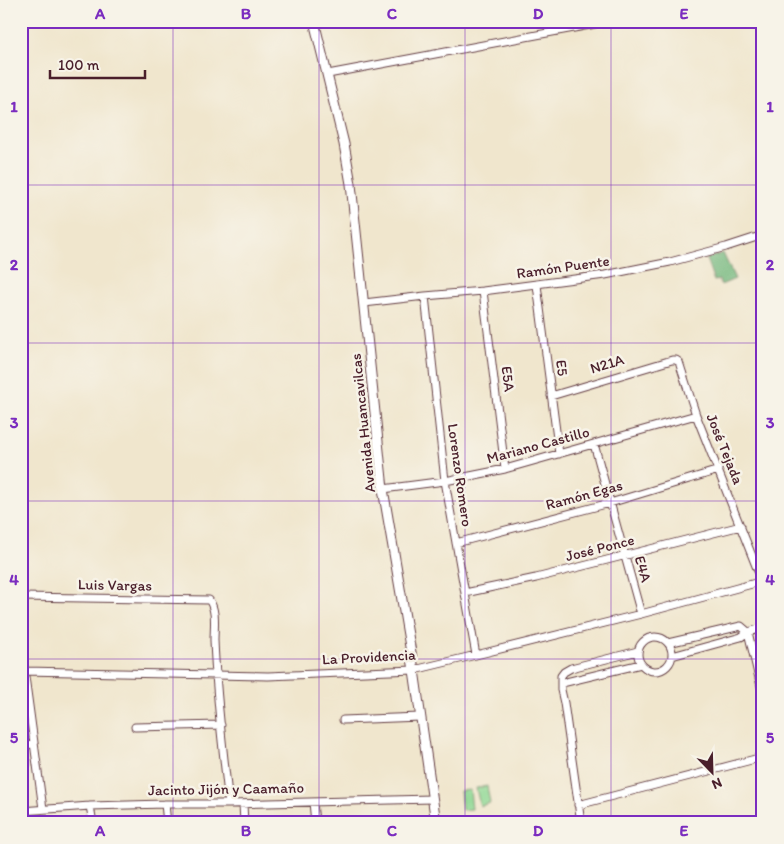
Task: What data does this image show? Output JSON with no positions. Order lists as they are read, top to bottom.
{
  "streets": {
    "street": [
      "Ramón Puente",
      "N21A",
      "E5",
      "E5A",
      "Avenida Huancavilcas",
      "Mariano Castillo",
      "José Tejada",
      "Lorenzo Romero",
      "Ramón Egas",
      "José Ponce",
      "E4A",
      "Luis Vargas",
      "La Providencia",
      "Jacinto Jijón y Caamaño"
    ]
  },
  "crossings": [
    ["Ramón Puente", "E5"],
    ["Ramón Puente", "E5A"],
    ["Ramón Puente", "Avenida Huancavilcas"],
    ["Ramón Puente", "Lorenzo Romero"],
    ["N21A", "E5"],
    ["N21A", "José Tejada"],
    ["E5", "Mariano Castillo"],
    ["E5A", "Mariano Castillo"],
    ["Avenida Huancavilcas", "Mariano Castillo"],
    ["Avenida Huancavilcas", "La Providencia"],
    ["Avenida Huancavilcas", "Jacinto Jijón y Caamaño"],
    ["Mariano Castillo", "José Tejada"],
    ["Mariano Castillo", "Lorenzo Romero"],
    ["Mariano Castillo", "E4A"],
    ["José Tejada", "Ramón Egas"],
    ["José Tejada", "José Ponce"],
    ["José Tejada", "La Providencia"],
    ["Lorenzo Romero", "Ramón Egas"],
    ["Lorenzo Romero", "José Ponce"],
    ["Lorenzo Romero", "La Providencia"],
    ["Ramón Egas", "E4A"],
    ["José Ponce", "E4A"],
    ["E4A", "La Providencia"],
    ["Luis Vargas", "La Providencia"]
  ],
  "scale_bar": "100 m",
  "north": "bottom right",
  "grid": {
    "columns": [
      "A",
      "B",
      "C",
      "D",
      "E"
    ],
    "rows": [
      "1",
      "2",
      "3",
      "4",
      "5"
    ]
  }
}
